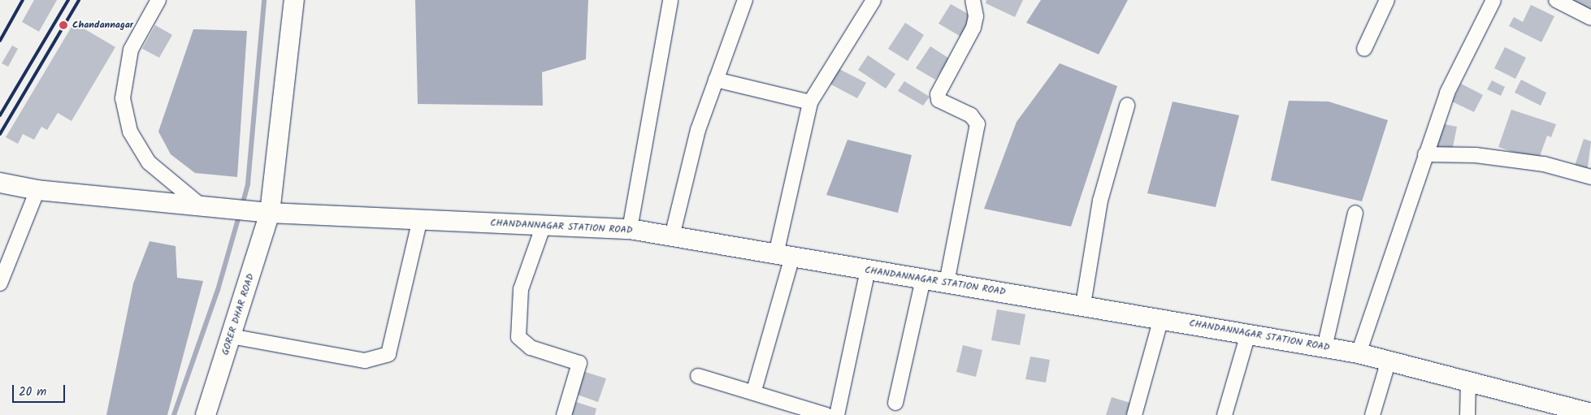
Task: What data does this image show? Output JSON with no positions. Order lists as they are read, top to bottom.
{
  "streets": {
    "main road": ["CHANDANNAGAR STATION ROAD", "GORER DHAR ROAD"]
  },
  "crossings": [
    ["CHANDANNAGAR STATION ROAD", "GORER DHAR ROAD"]
  ],
  "places": ["Chandannagar"],
  "scale_bar": "20 m"
}
